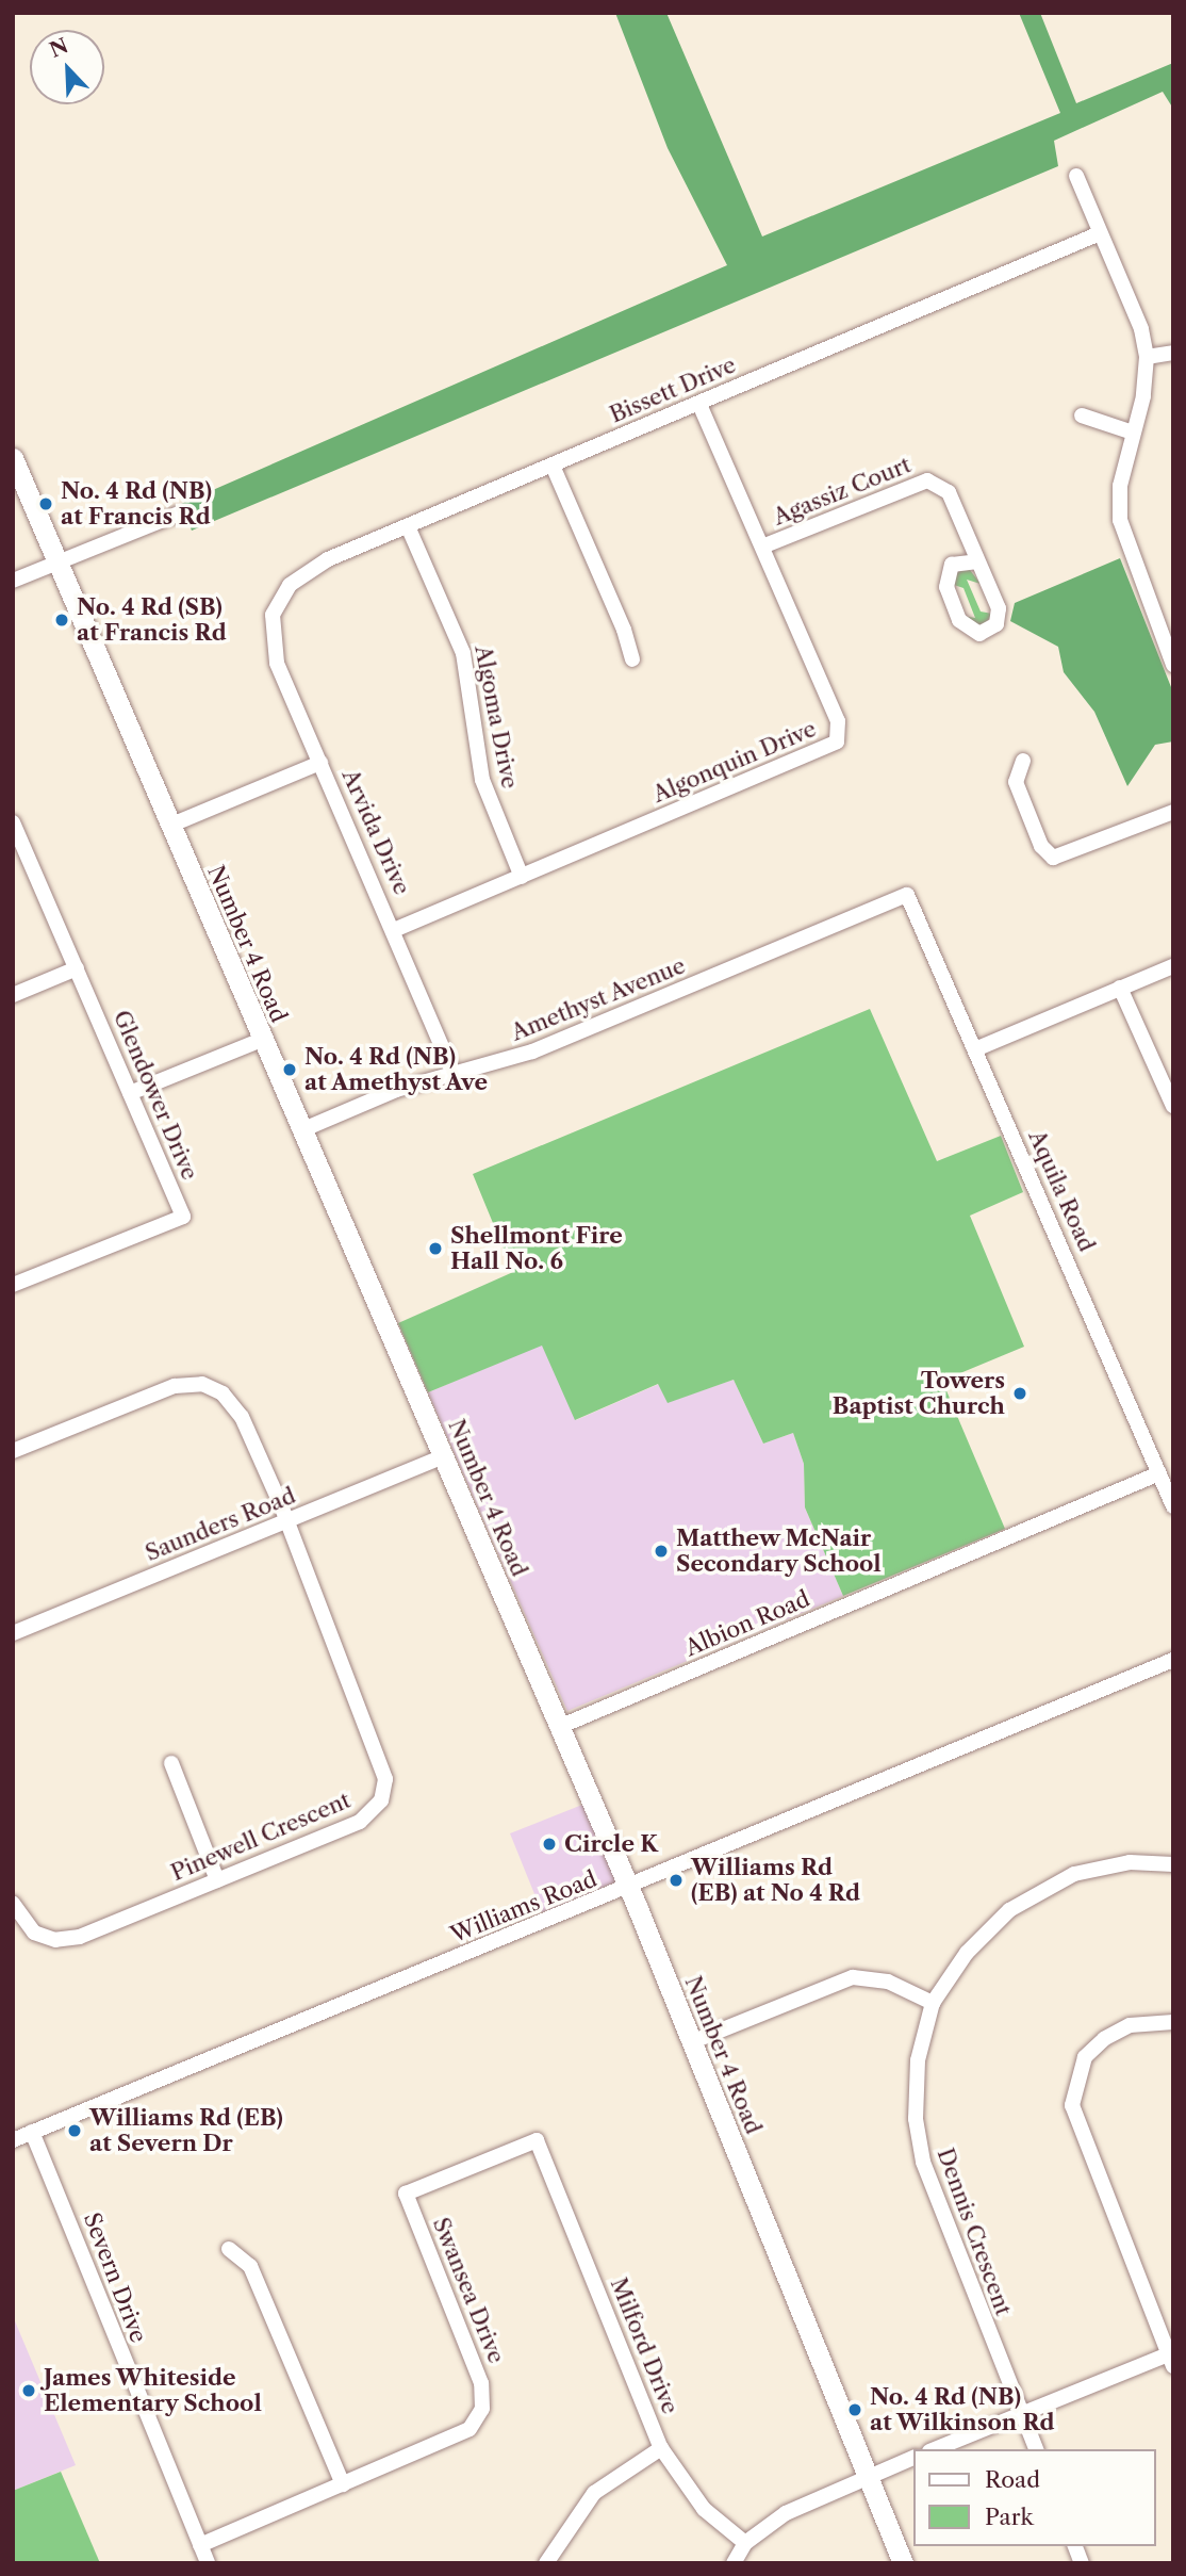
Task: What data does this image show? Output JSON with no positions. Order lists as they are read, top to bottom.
{
  "streets": {
    "main road": ["Number 4 Road"],
    "street": [
      "Bissett Drive",
      "Agassiz Court",
      "Algoma Drive",
      "Algonquin Drive",
      "Arvida Drive",
      "Amethyst Avenue",
      "Glendower Drive",
      "Aquila Road",
      "Saunders Road",
      "Albion Road",
      "Pinewell Crescent",
      "Williams Road",
      "Dennis Crescent",
      "Severn Drive",
      "Swansea Drive",
      "Milford Drive"
    ]
  },
  "crossings": [
    ["Bissett Drive", "Algoma Drive"],
    ["Bissett Drive", "Algonquin Drive"],
    ["Bissett Drive", "Arvida Drive"],
    ["Agassiz Court", "Algonquin Drive"],
    ["Algoma Drive", "Algonquin Drive"],
    ["Algonquin Drive", "Arvida Drive"],
    ["Arvida Drive", "Amethyst Avenue"],
    ["Number 4 Road", "Amethyst Avenue"],
    ["Number 4 Road", "Saunders Road"],
    ["Number 4 Road", "Albion Road"],
    ["Number 4 Road", "Williams Road"],
    ["Amethyst Avenue", "Aquila Road"],
    ["Aquila Road", "Albion Road"],
    ["Saunders Road", "Pinewell Crescent"],
    ["Williams Road", "Severn Drive"],
    ["Severn Drive", "Swansea Drive"],
    ["Swansea Drive", "Milford Drive"]
  ],
  "places": [
    "No. 4 Rd (NB) at Francis Rd",
    "No. 4 Rd (SB) at Francis Rd",
    "No. 4 Rd (NB) at Amethyst Ave",
    "Shellmont Fire Hall No. 6",
    "Towers Baptist Church",
    "Matthew McNair Secondary School",
    "Circle K",
    "Williams Rd (EB) at No 4 Rd",
    "Williams Rd (EB) at Severn Dr",
    "James Whiteside Elementary School",
    "No. 4 Rd (NB) at Wilkinson Rd"
  ],
  "legend": ["Road", "Park"],
  "north": "top left"
}
